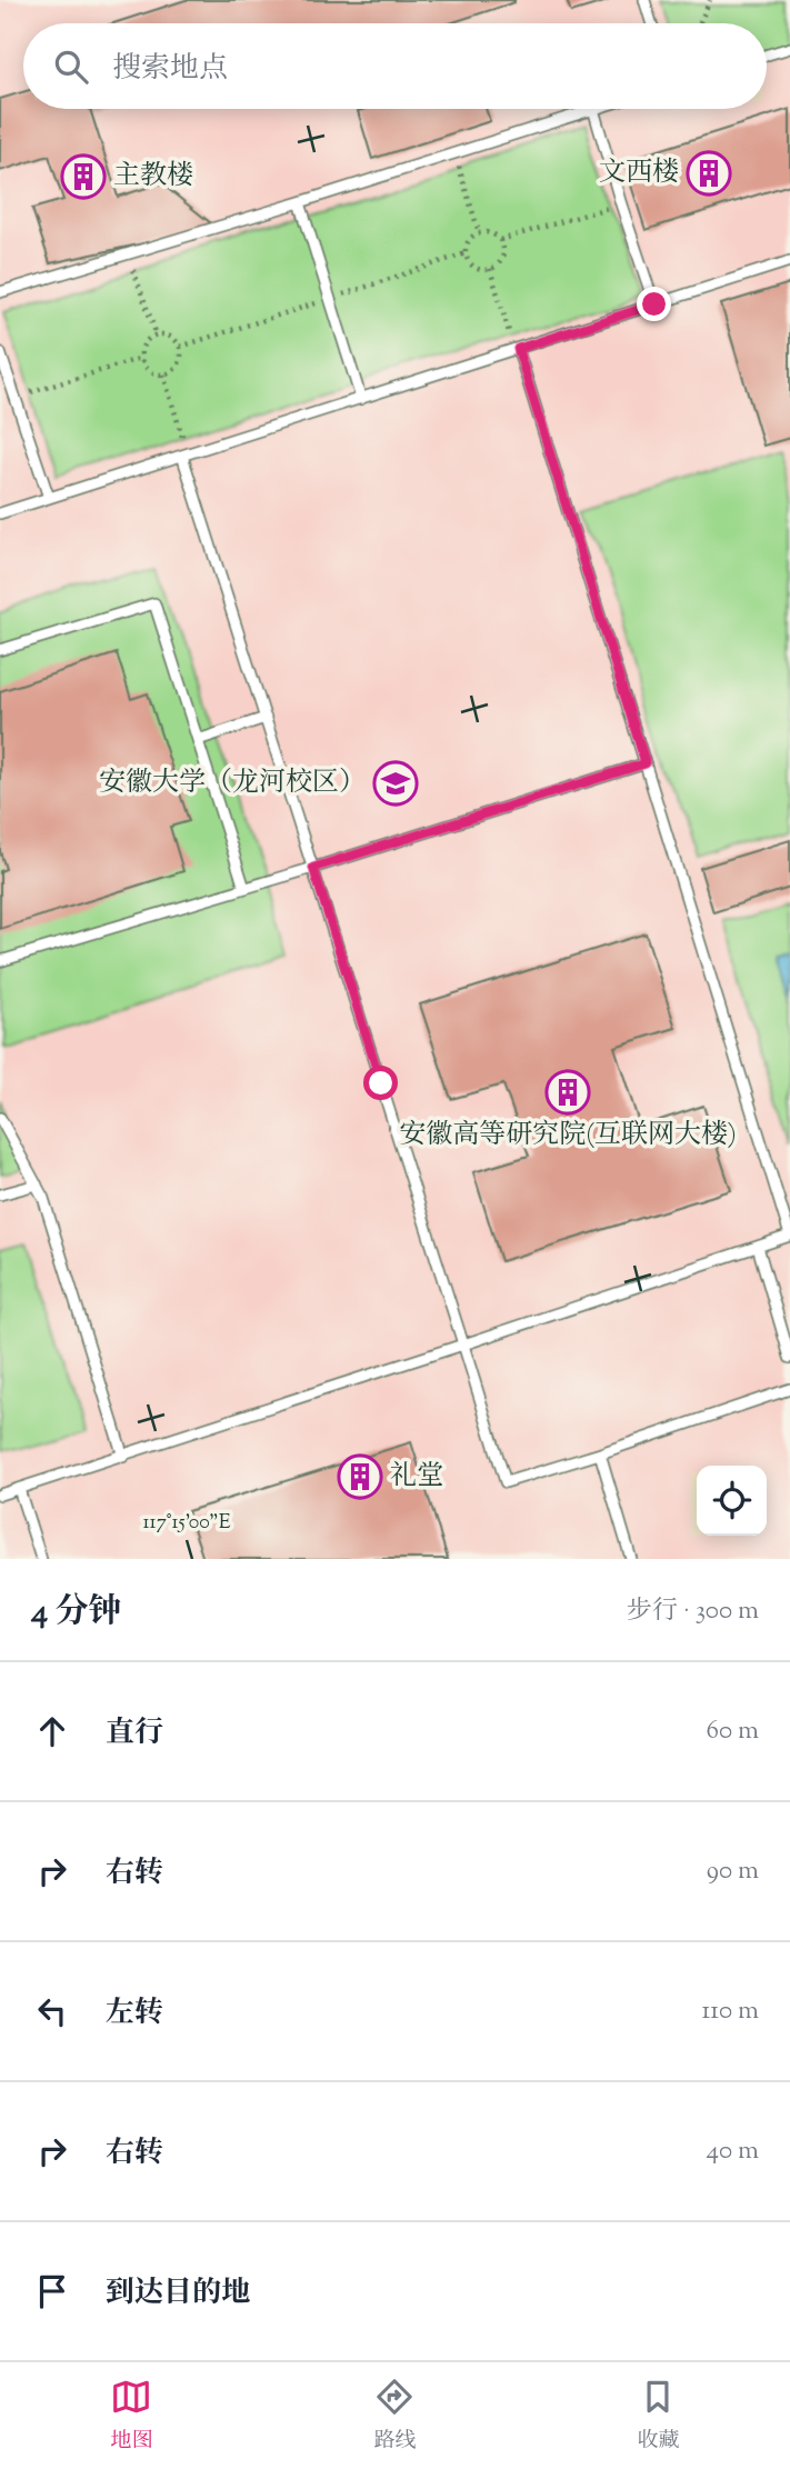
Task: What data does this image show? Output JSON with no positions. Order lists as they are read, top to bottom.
{
  "places": {
    "building": [
      "文西楼",
      "主教楼",
      "安徽高等研究院(互联网大楼)",
      "礼堂"
    ],
    "school or university": ["安徽大学（龙河校区）"]
  },
  "page": {
    "search": "搜索地点",
    "heading": ["4 分钟", "步行 · 300 m"],
    "list": [
      ["直行", "60 m"],
      ["右转", "90 m"],
      ["左转", "110 m"],
      ["右转", "40 m"],
      "到达目的地"
    ],
    "nav": ["地图", "路线", "收藏"]
  },
  "coordinates": ["117°15'00\"E"]
}
